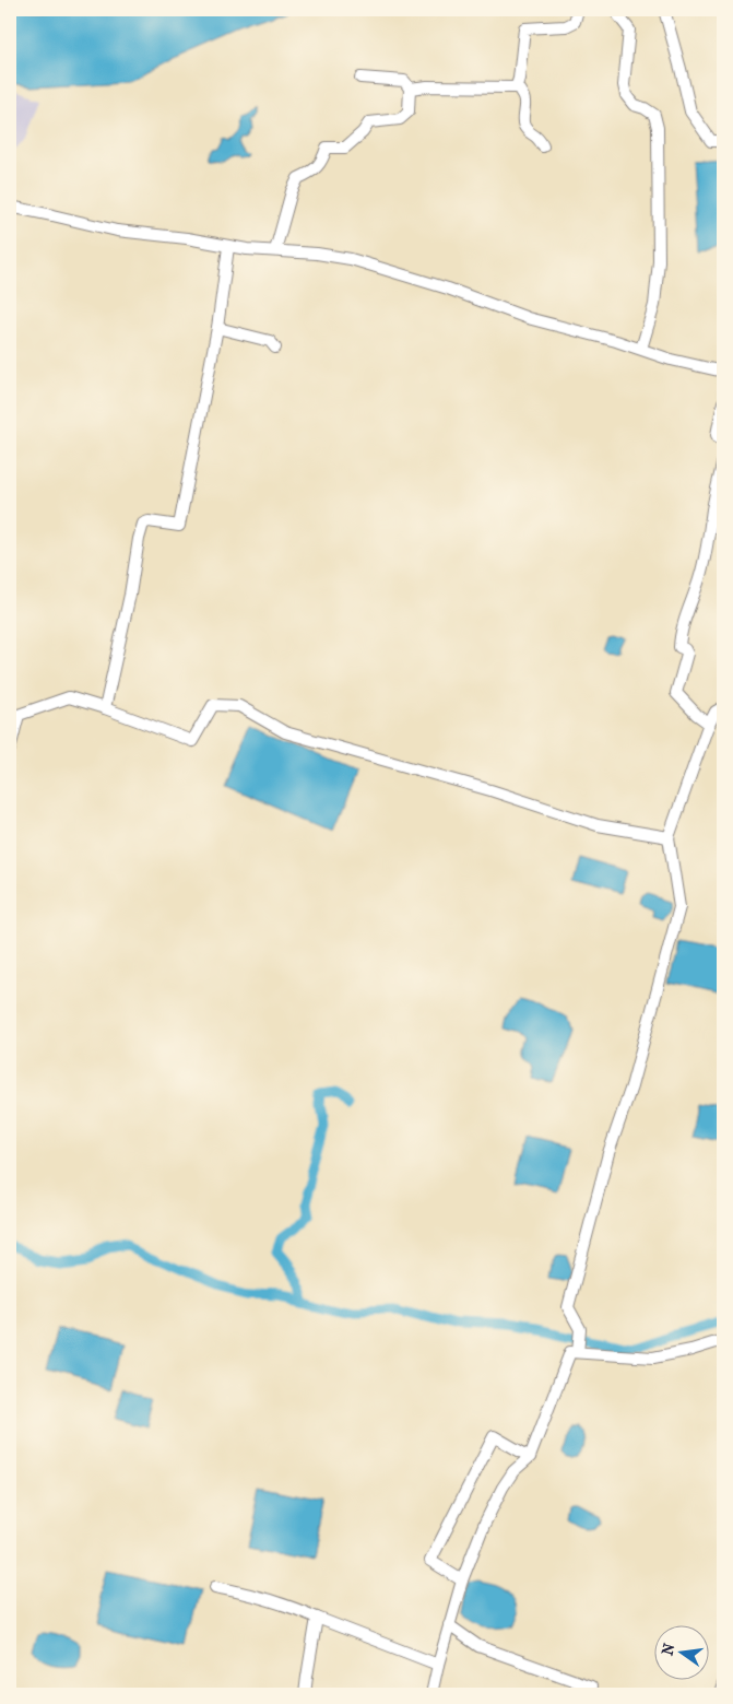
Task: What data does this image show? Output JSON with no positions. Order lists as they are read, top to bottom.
{
  "north": "left"
}
